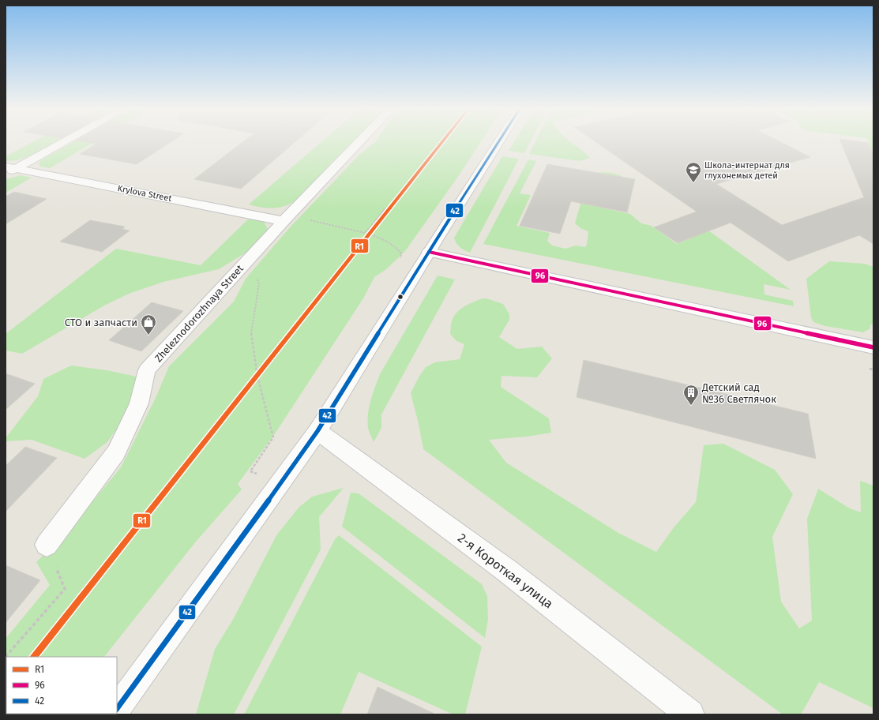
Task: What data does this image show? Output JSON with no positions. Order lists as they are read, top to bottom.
{
  "streets": {
    "street": ["Krylova Street", "Zheleznodorozhnaya Street", "2-я Короткая улица"]
  },
  "crossings": [
    ["Krylova Street", "Zheleznodorozhnaya Street"]
  ],
  "places": {
    "school or university": ["Школа-интернат для глухонемых детей"],
    "shop": ["СТО и запчасти"],
    "building": ["Детский сад №36 Светлячок"]
  },
  "lines": ["transit line R1", "transit line 42", "transit line 96"],
  "legend": ["R1", "96", "42"]
}
